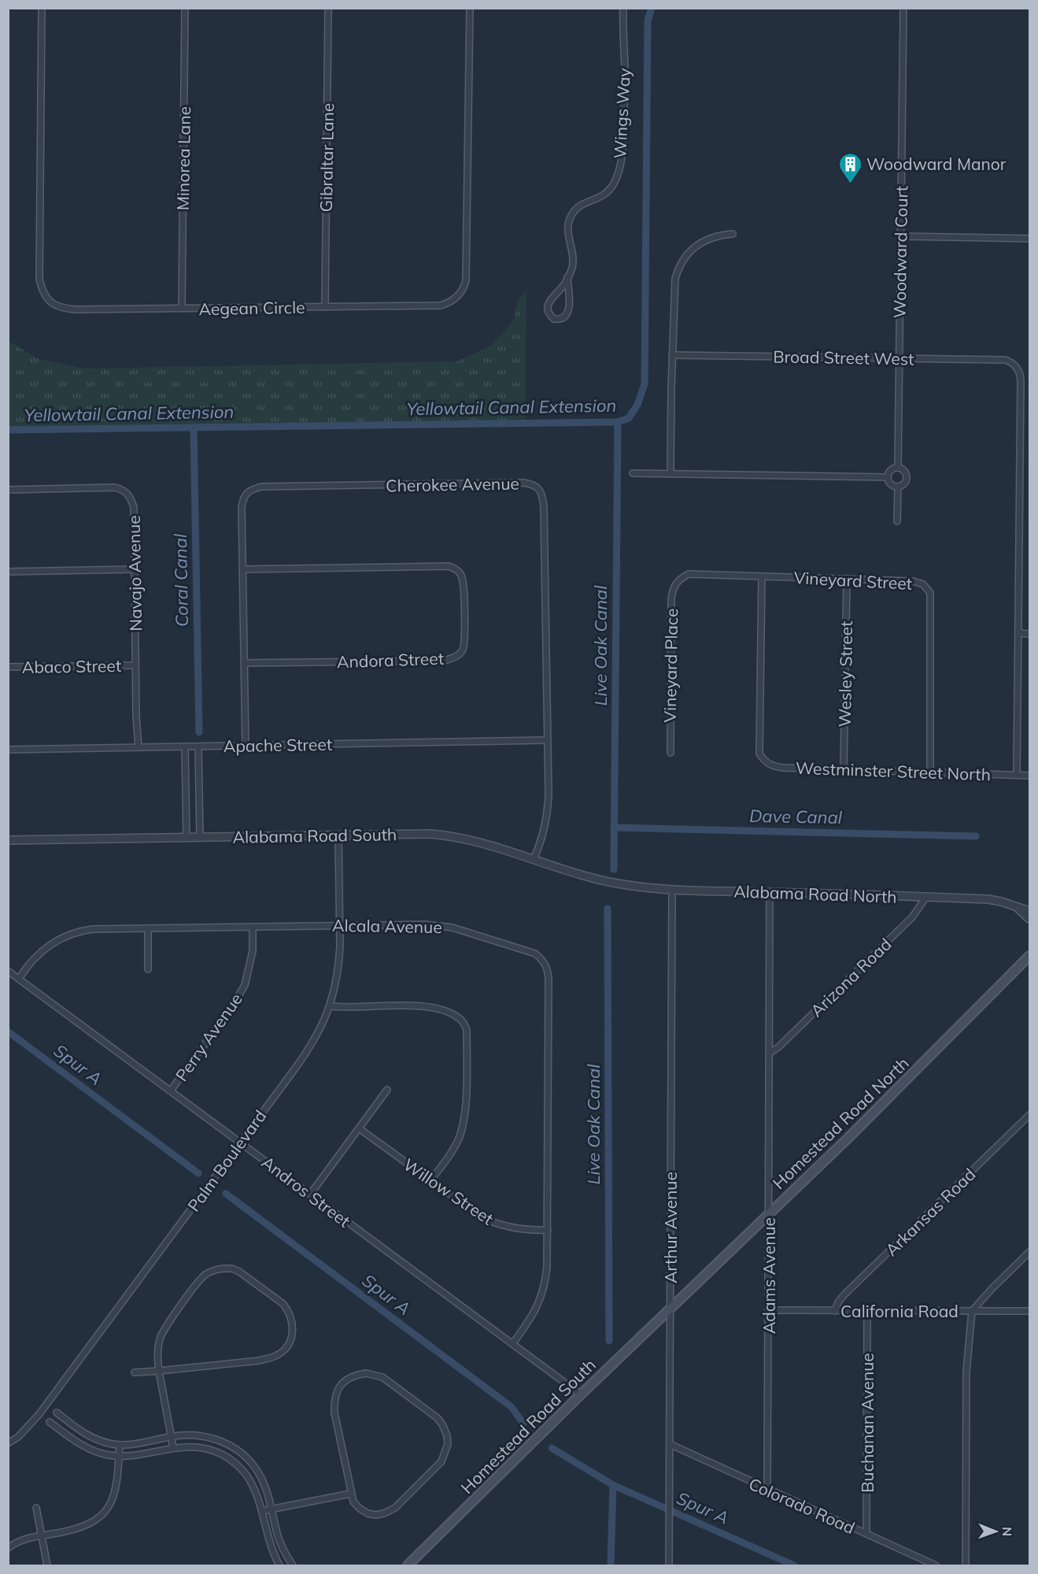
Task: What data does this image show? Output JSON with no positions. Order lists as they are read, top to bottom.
{
  "streets": {
    "main road": ["Homestead Road North", "Homestead Road South"],
    "street": [
      "Wings Way",
      "Gibraltar Lane",
      "Minorea Lane",
      "Woodward Court",
      "Aegean Circle",
      "Broad Street West",
      "Cherokee Avenue",
      "Navajo Avenue",
      "Vineyard Street",
      "Andora Street",
      "Vineyard Place",
      "Abaco Street",
      "Wesley Street",
      "Apache Street",
      "Westminster Street North",
      "Alabama Road South",
      "Alabama Road North",
      "Alcala Avenue",
      "Arizona Road",
      "Perry Avenue",
      "Palm Boulevard",
      "Andros Street",
      "Willow Street",
      "Arkansas Road",
      "Arthur Avenue",
      "Adams Avenue",
      "California Road",
      "Buchanan Avenue",
      "Colorado Road"
    ]
  },
  "crossings": [
    ["Gibraltar Lane", "Aegean Circle"],
    ["Minorea Lane", "Aegean Circle"],
    ["Woodward Court", "Broad Street West"],
    ["Cherokee Avenue", "Andora Street"],
    ["Cherokee Avenue", "Apache Street"],
    ["Cherokee Avenue", "Alabama Road South"],
    ["Navajo Avenue", "Abaco Street"],
    ["Navajo Avenue", "Apache Street"],
    ["Vineyard Street", "Vineyard Place"],
    ["Vineyard Street", "Wesley Street"],
    ["Vineyard Street", "Westminster Street North"],
    ["Wesley Street", "Westminster Street North"],
    ["Alabama Road South", "Alabama Road North"],
    ["Alabama Road South", "Palm Boulevard"],
    ["Alabama Road North", "Arizona Road"],
    ["Alabama Road North", "Arthur Avenue"],
    ["Alabama Road North", "Adams Avenue"],
    ["Alcala Avenue", "Perry Avenue"],
    ["Alcala Avenue", "Palm Boulevard"],
    ["Alcala Avenue", "Andros Street"],
    ["Alcala Avenue", "Willow Street"],
    ["Arizona Road", "Adams Avenue"],
    ["Perry Avenue", "Andros Street"],
    ["Homestead Road North", "Arthur Avenue"],
    ["Homestead Road North", "Adams Avenue"],
    ["Homestead Road North", "Homestead Road South"],
    ["Palm Boulevard", "Andros Street"],
    ["Andros Street", "Homestead Road South"],
    ["Arkansas Road", "California Road"],
    ["Arthur Avenue", "Homestead Road South"],
    ["Arthur Avenue", "Colorado Road"],
    ["Adams Avenue", "California Road"],
    ["Adams Avenue", "Colorado Road"],
    ["California Road", "Buchanan Avenue"],
    ["Buchanan Avenue", "Colorado Road"]
  ],
  "water": [
    "Yellowtail Canal Extension",
    "Coral Canal",
    "Live Oak Canal",
    "Dave Canal",
    "Spur A"
  ],
  "places": {
    "building": ["Woodward Manor"]
  },
  "north": "right"
}
